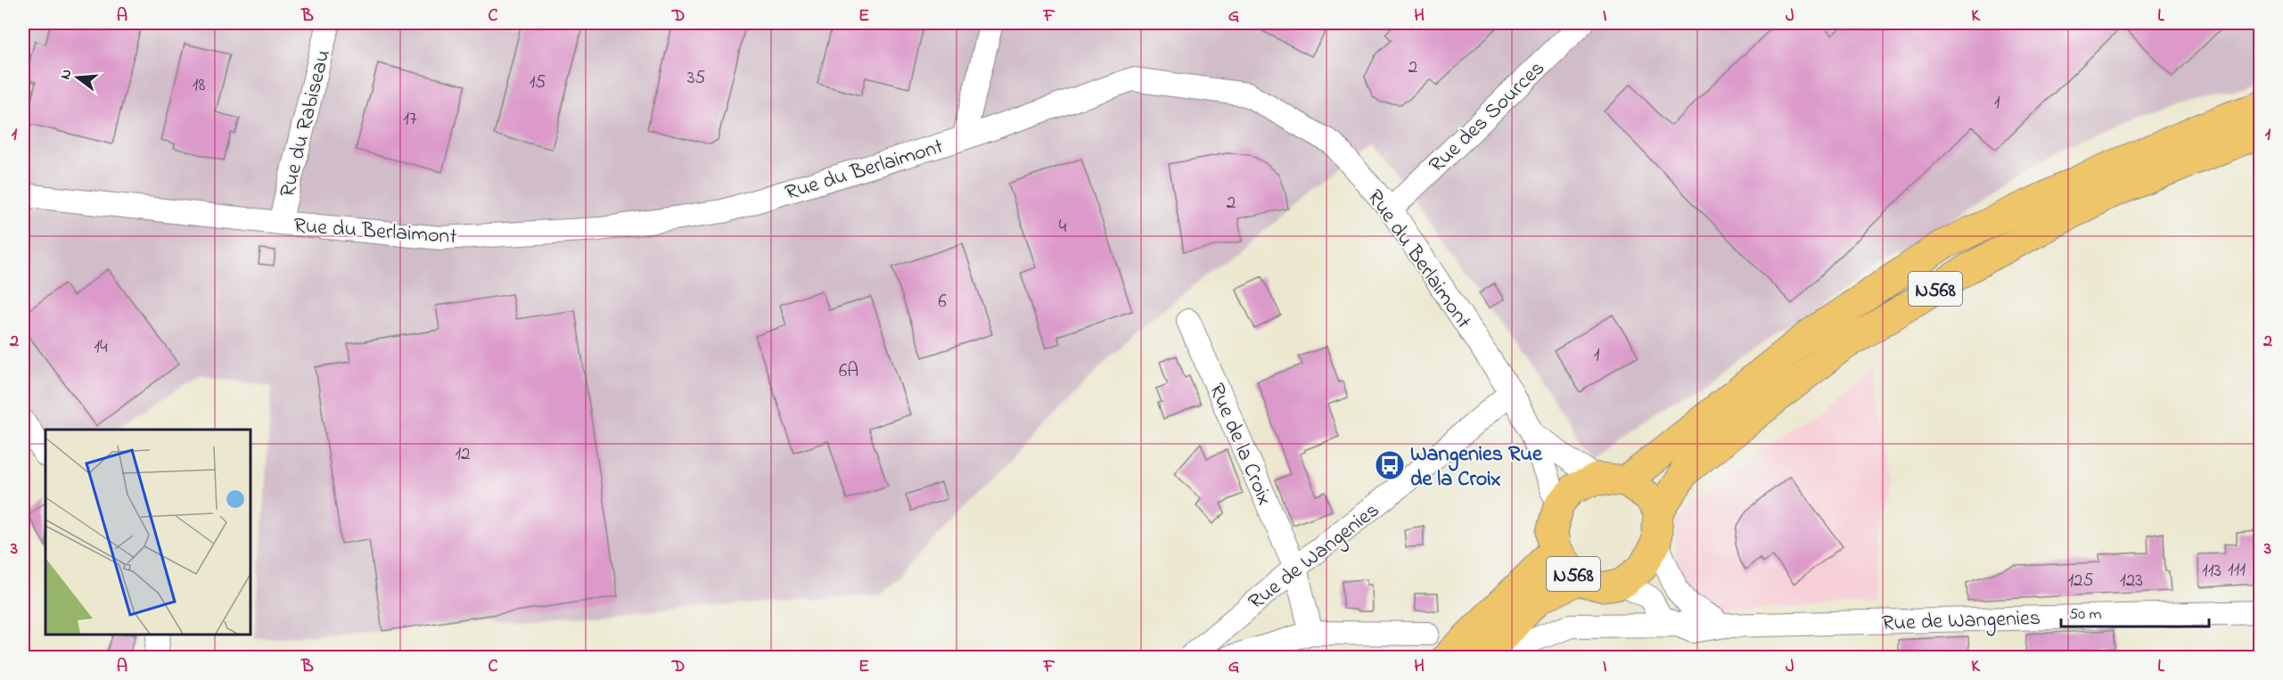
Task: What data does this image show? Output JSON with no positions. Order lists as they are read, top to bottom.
{
  "streets": {
    "highway": ["N568"],
    "street": [
      "Rue des Sources",
      "Rue du Rabiseau",
      "Rue du Berlaimont",
      "Rue de la Croix",
      "Rue de Wangenies"
    ]
  },
  "crossings": [
    ["Rue des Sources", "Rue du Berlaimont"],
    ["Rue du Rabiseau", "Rue du Berlaimont"],
    ["Rue du Berlaimont", "N568"],
    ["Rue du Berlaimont", "Rue de Wangenies"],
    ["N568", "Rue de Wangenies"],
    ["Rue de la Croix", "Rue de Wangenies"]
  ],
  "places": {
    "bus stop": ["Wangenies Rue de la Croix"]
  },
  "house_numbers": [
    "2",
    "35",
    "15",
    "18",
    "1",
    "17",
    "2",
    "4",
    "6",
    "14",
    "1",
    "6A",
    "12",
    "111",
    "113",
    "125",
    "123"
  ],
  "scale_bar": "50 m",
  "north": "left",
  "grid": {
    "columns": [
      "A",
      "B",
      "C",
      "D",
      "E",
      "F",
      "G",
      "H",
      "I",
      "J",
      "K",
      "L"
    ],
    "rows": ["1", "2", "3"]
  }
}
